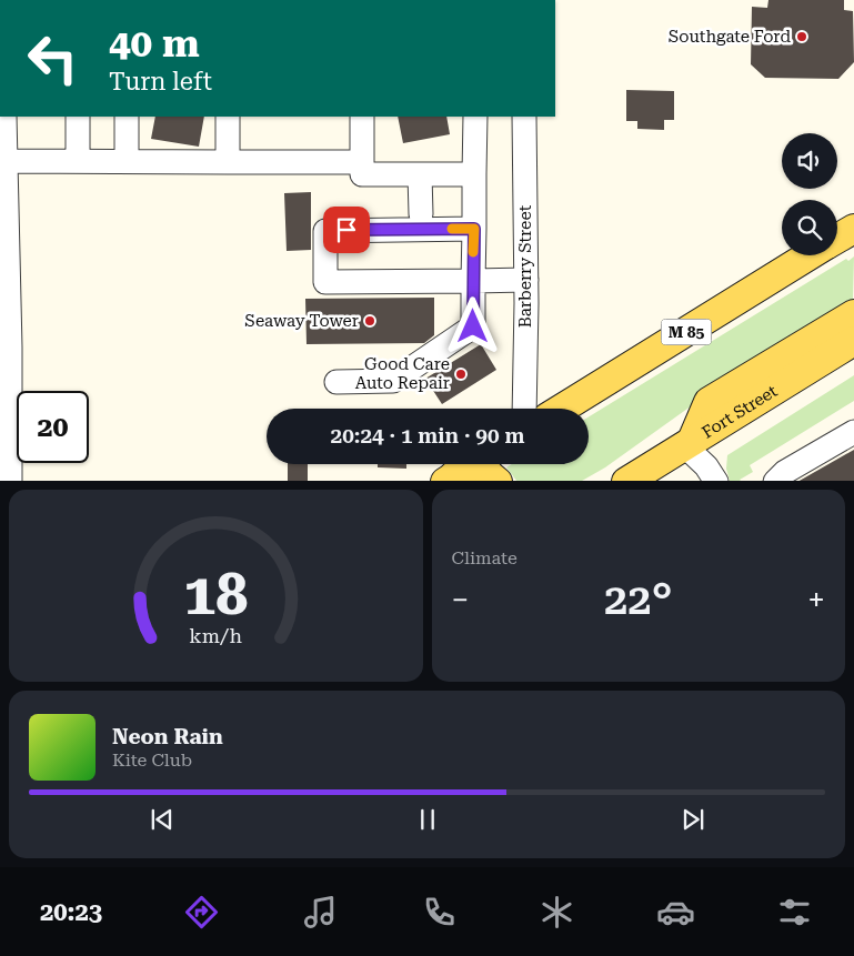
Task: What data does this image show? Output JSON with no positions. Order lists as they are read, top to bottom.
{
  "streets": {
    "main road": ["M 85", "Fort Street"],
    "street": ["Barberry Street"]
  },
  "places": ["Southgate Ford", "Seaway Tower", "Good Care Auto Repair"],
  "page": {
    "turn": ["40 m", "Turn left"],
    "limit": "20",
    "trip": "20:24 · 1 min · 90 m",
    "tile": "Climate",
    "heat": ["−", "22°", "+"],
    "song": ["Neon Rain", "Kite Club"],
    "tabs": "20:23",
    "gauge": ["18", "km/h"]
  }
}
